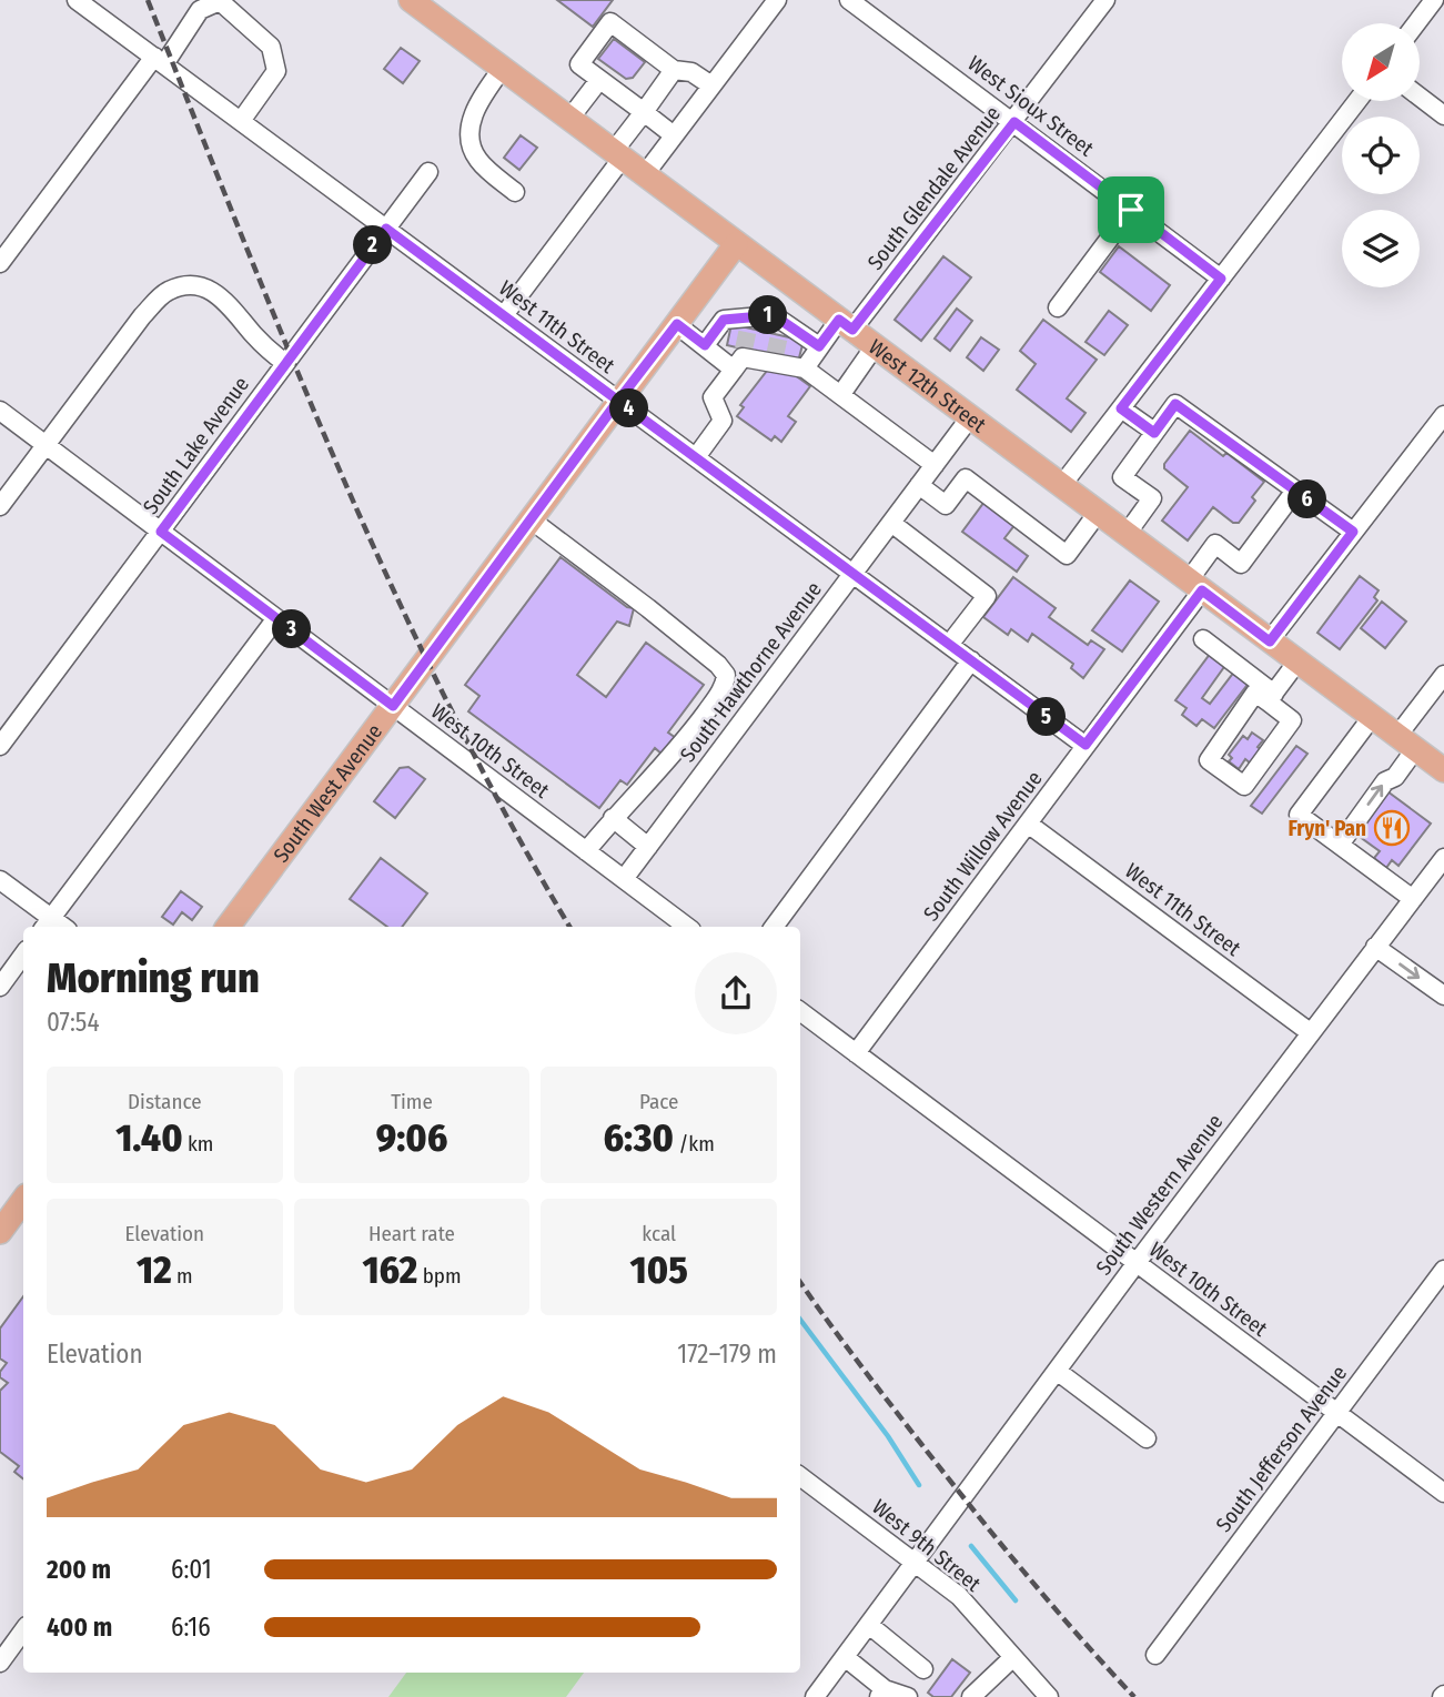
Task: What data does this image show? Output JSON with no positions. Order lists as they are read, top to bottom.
{
  "streets": {
    "main road": ["West 12th Street", "South West Avenue"],
    "street": [
      "West Sioux Street",
      "South Glendale Avenue",
      "West 11th Street",
      "South Lake Avenue",
      "South Hawthorne Avenue",
      "West 10th Street",
      "South Willow Avenue",
      "South Western Avenue",
      "South Jefferson Avenue",
      "West 9th Street"
    ]
  },
  "crossings": [
    ["West Sioux Street", "South Glendale Avenue"],
    ["South Glendale Avenue", "West 12th Street"],
    ["West 11th Street", "South Lake Avenue"],
    ["West 11th Street", "South Hawthorne Avenue"],
    ["West 11th Street", "South West Avenue"],
    ["West 11th Street", "South Willow Avenue"],
    ["West 11th Street", "South Western Avenue"],
    ["West 12th Street", "South Hawthorne Avenue"],
    ["West 12th Street", "South West Avenue"],
    ["West 12th Street", "South Willow Avenue"],
    ["South Lake Avenue", "West 10th Street"],
    ["South Hawthorne Avenue", "West 10th Street"],
    ["West 10th Street", "South West Avenue"],
    ["West 10th Street", "South Willow Avenue"],
    ["West 10th Street", "South Western Avenue"],
    ["West 10th Street", "South Jefferson Avenue"],
    ["South Western Avenue", "West 9th Street"]
  ],
  "places": {
    "restaurant": ["Fryn' Pan"]
  },
  "north": "bottom left",
  "page": {
    "pins": [
      "2",
      "1",
      "4",
      "6",
      "3",
      "5"
    ],
    "heading": ["Morning run", "07:54"],
    "stats": [
      ["Distance", "1.40 km"],
      ["Time", "9:06"],
      ["Pace", "6:30 /km"],
      ["Elevation", "12 m"],
      ["Heart rate", "162 bpm"],
      ["kcal", "105"]
    ],
    "chart": ["Elevation", "172–179 m"],
    "list": [
      {
        "name": "200 m",
        "note": "6:01"
      },
      {
        "name": "400 m",
        "note": "6:16"
      }
    ]
  }
}
